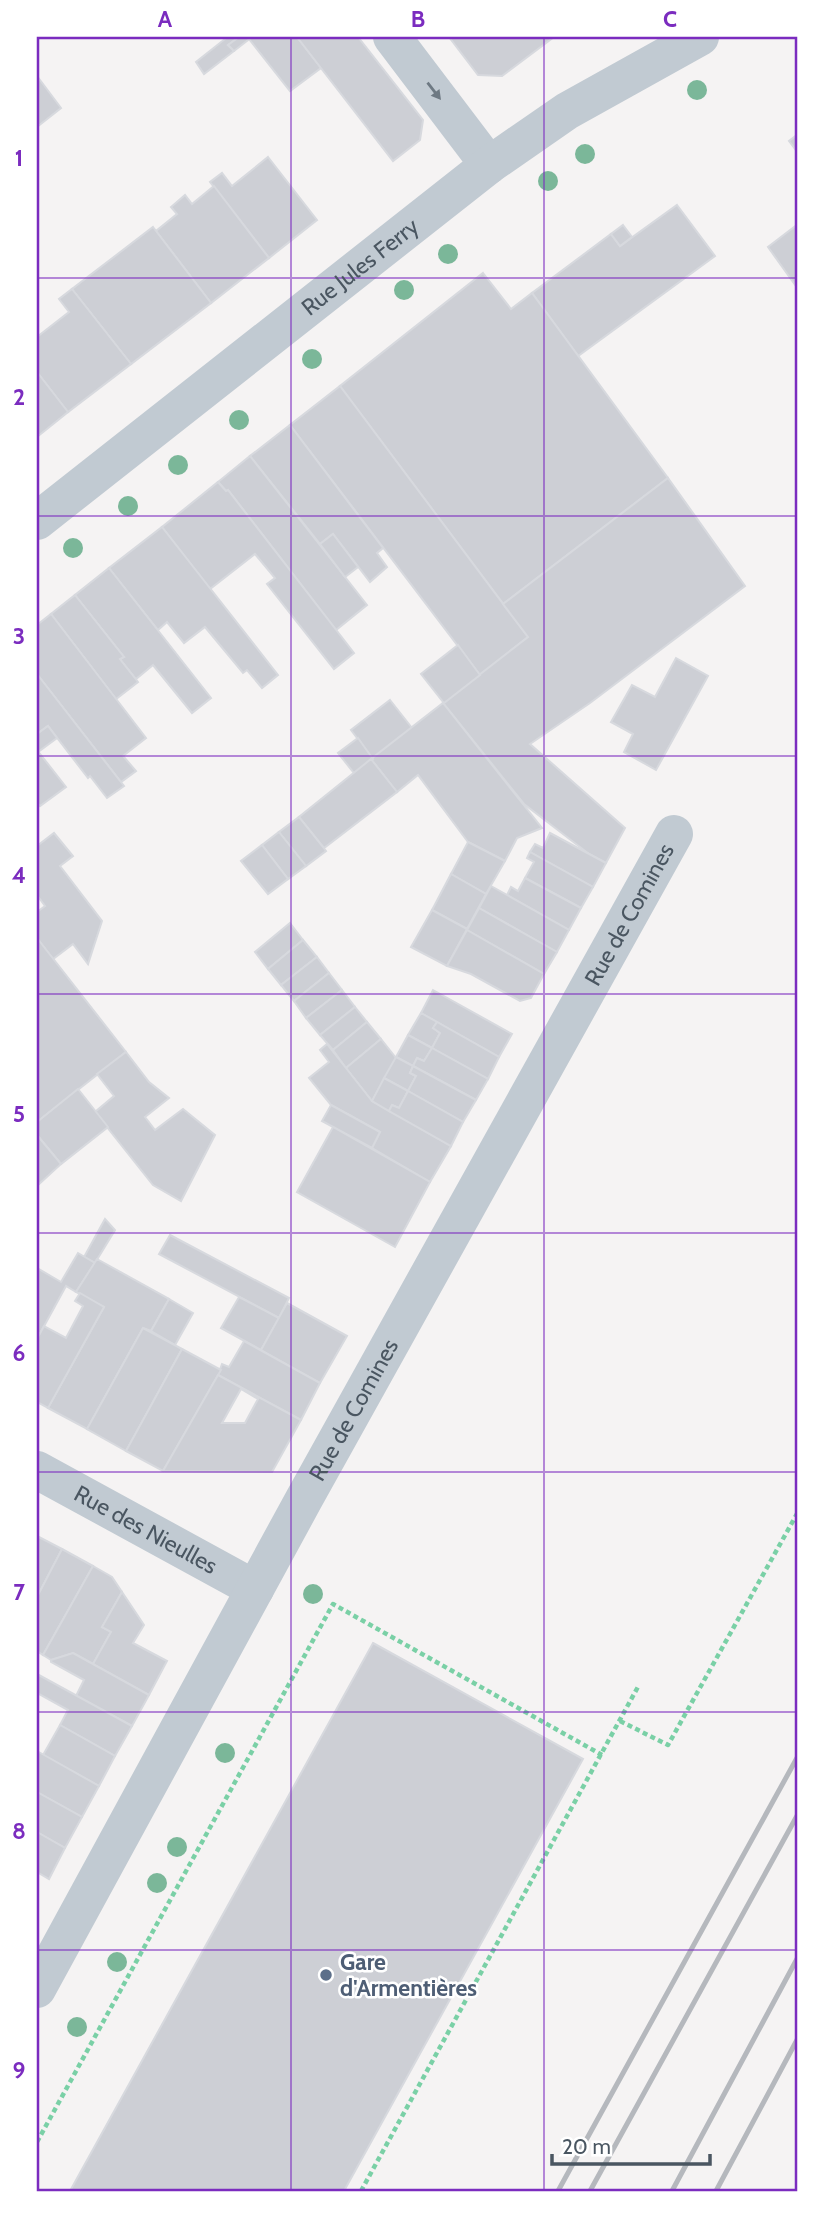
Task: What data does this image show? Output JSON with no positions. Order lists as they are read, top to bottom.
{
  "streets": {
    "street": ["Rue Jules Ferry", "Rue de Comines", "Rue des Nieulles"]
  },
  "crossings": [
    ["Rue de Comines", "Rue des Nieulles"]
  ],
  "places": ["Gare d'Armentières"],
  "scale_bar": "20 m",
  "grid": {
    "columns": ["A", "B", "C"],
    "rows": [
      "1",
      "2",
      "3",
      "4",
      "5",
      "6",
      "7",
      "8",
      "9"
    ]
  }
}
